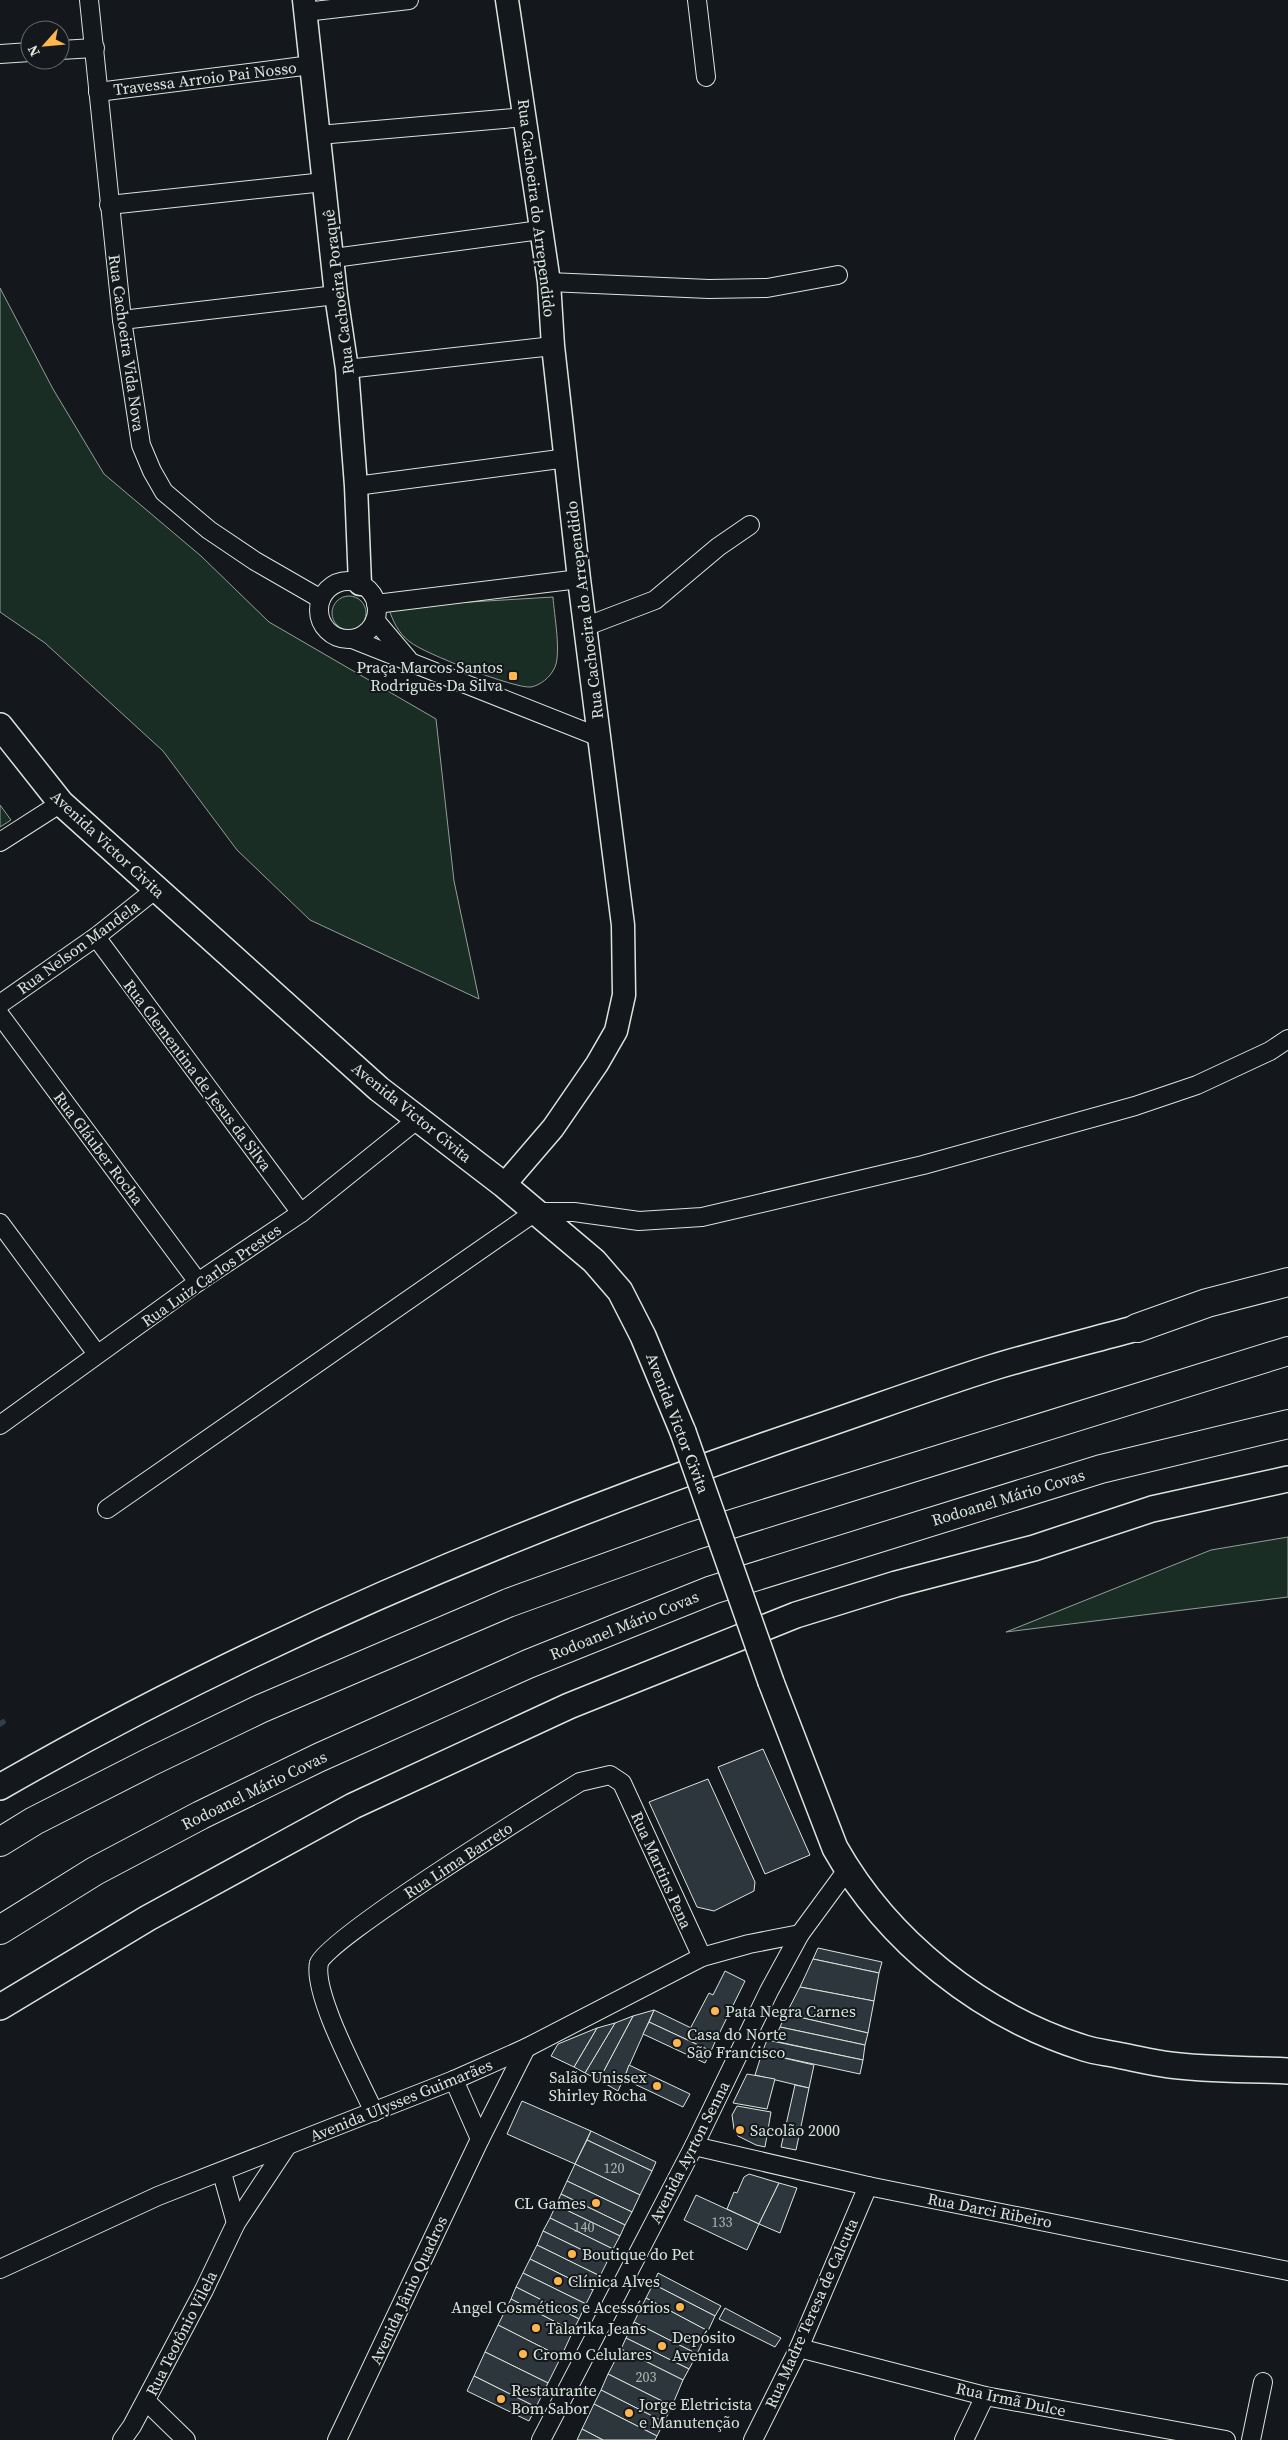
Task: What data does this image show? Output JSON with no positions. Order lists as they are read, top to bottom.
{
  "streets": {
    "highway": ["Rodoanel Mário Covas"],
    "main road": ["Avenida Victor Civita"],
    "street": [
      "Travessa Arroio Pai Nosso",
      "Rua Cachoeira do Arrependido",
      "Rua Cachoeira Poraquê",
      "Rua Cachoeira Vida Nova",
      "Rua Nelson Mandela",
      "Rua Clementina de Jesus da Silva",
      "Rua Gláuber Rocha",
      "Rua Luiz Carlos Prestes",
      "Rua Lima Barreto",
      "Rua Martins Pena",
      "Avenida Ulysses Guimarães",
      "Avenida Ayrton Senna",
      "Rua Darci Ribeiro",
      "Avenida Jânio Quadros",
      "Rua Madre Teresa de Calcuta",
      "Rua Teotônio Vilela",
      "Rua Irmã Dulce"
    ]
  },
  "crossings": [
    ["Travessa Arroio Pai Nosso", "Rua Cachoeira Poraquê"],
    ["Travessa Arroio Pai Nosso", "Rua Cachoeira Vida Nova"],
    ["Rua Cachoeira do Arrependido", "Avenida Victor Civita"],
    ["Rua Cachoeira Poraquê", "Rua Cachoeira Vida Nova"],
    ["Avenida Victor Civita", "Rua Nelson Mandela"],
    ["Avenida Victor Civita", "Rua Luiz Carlos Prestes"],
    ["Avenida Victor Civita", "Avenida Ayrton Senna"],
    ["Rua Nelson Mandela", "Rua Clementina de Jesus da Silva"],
    ["Rua Clementina de Jesus da Silva", "Rua Luiz Carlos Prestes"],
    ["Rua Gláuber Rocha", "Rua Luiz Carlos Prestes"],
    ["Rua Lima Barreto", "Rua Martins Pena"],
    ["Rua Lima Barreto", "Avenida Ulysses Guimarães"],
    ["Rua Martins Pena", "Avenida Ulysses Guimarães"],
    ["Avenida Ulysses Guimarães", "Avenida Ayrton Senna"],
    ["Avenida Ulysses Guimarães", "Avenida Jânio Quadros"],
    ["Avenida Ulysses Guimarães", "Rua Teotônio Vilela"],
    ["Avenida Ayrton Senna", "Rua Darci Ribeiro"],
    ["Rua Darci Ribeiro", "Rua Madre Teresa de Calcuta"],
    ["Rua Madre Teresa de Calcuta", "Rua Irmã Dulce"]
  ],
  "places": {
    "transit": ["Praça Marcos Santos Rodrigues Da Silva"],
    "other": [
      "Pata Negra Carnes",
      "Casa do Norte São Francisco",
      "Salão Unissex Shirley Rocha",
      "Sacolão 2000",
      "CL Games",
      "Boutique do Pet",
      "Clínica Alves",
      "Angel Cosméticos e Acessórios",
      "Talarika Jeans",
      "Depósito Avenida",
      "Cromo Celulares",
      "Restaurante Bom Sabor",
      "Jorge Eletricista e Manutenção"
    ]
  },
  "house_numbers": [
    "120",
    "133",
    "140",
    "203"
  ],
  "north": "bottom left"
}
